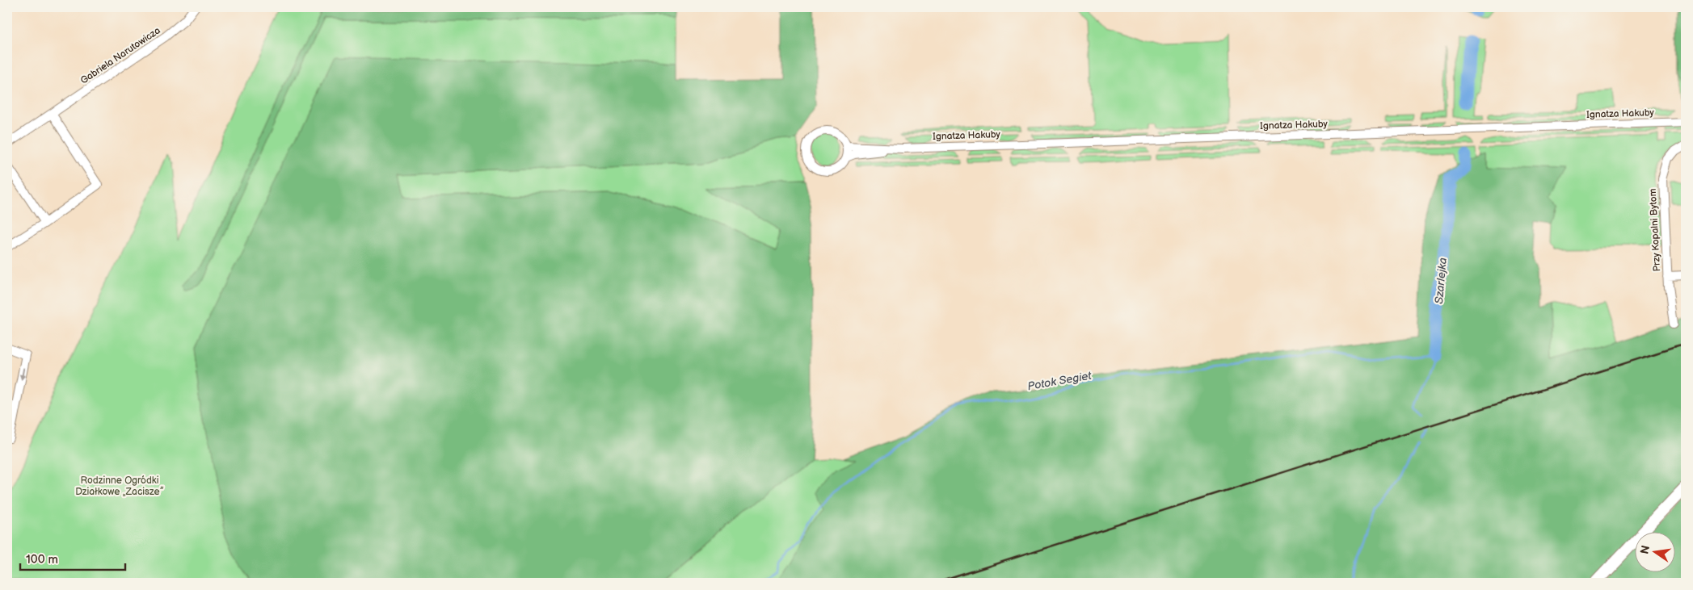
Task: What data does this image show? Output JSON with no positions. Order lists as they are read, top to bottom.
{
  "streets": {
    "street": ["Gabriela Narutowicza", "Ignatza Hakuby", "Przy Kopalni Bytom"]
  },
  "water": ["Szarlejka", "Potok Segiet"],
  "parks": ["Rodzinne Ogródki Działkowe „Zacisze”"],
  "scale_bar": "100 m",
  "north": "left"
}
